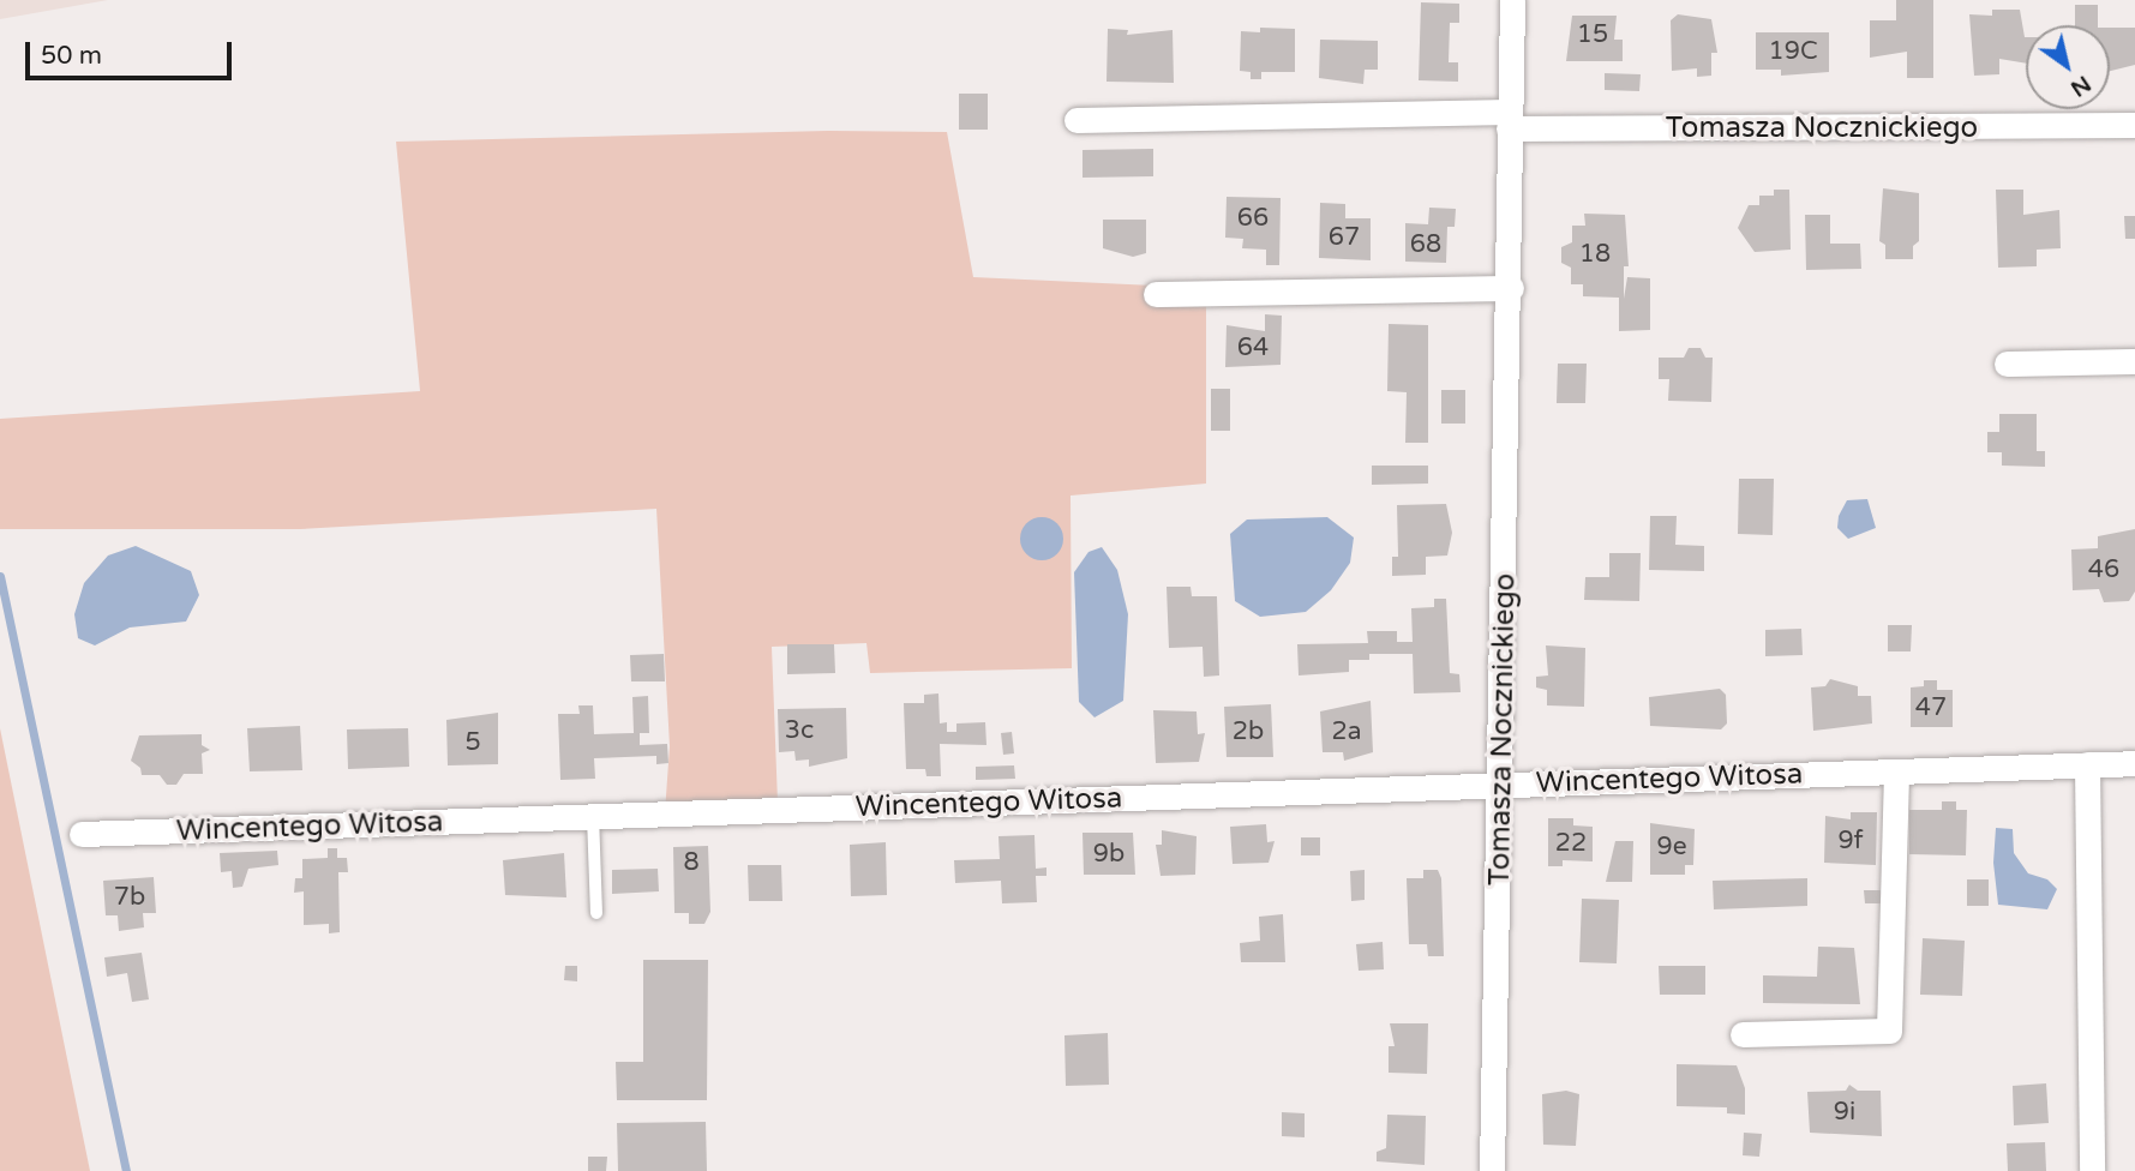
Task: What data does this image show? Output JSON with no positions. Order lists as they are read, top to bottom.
{
  "streets": {
    "street": ["Tomasza Nocznickiego", "Wincentego Witosa"]
  },
  "crossings": [
    ["Tomasza Nocznickiego", "Wincentego Witosa"]
  ],
  "house_numbers": [
    "15",
    "19C",
    "66",
    "67",
    "68",
    "18",
    "64",
    "46",
    "47",
    "3c",
    "2b",
    "2a",
    "5",
    "9f",
    "22",
    "9e",
    "9b",
    "8",
    "7b",
    "9i"
  ],
  "scale_bar": "50 m",
  "north": "bottom right"
}
